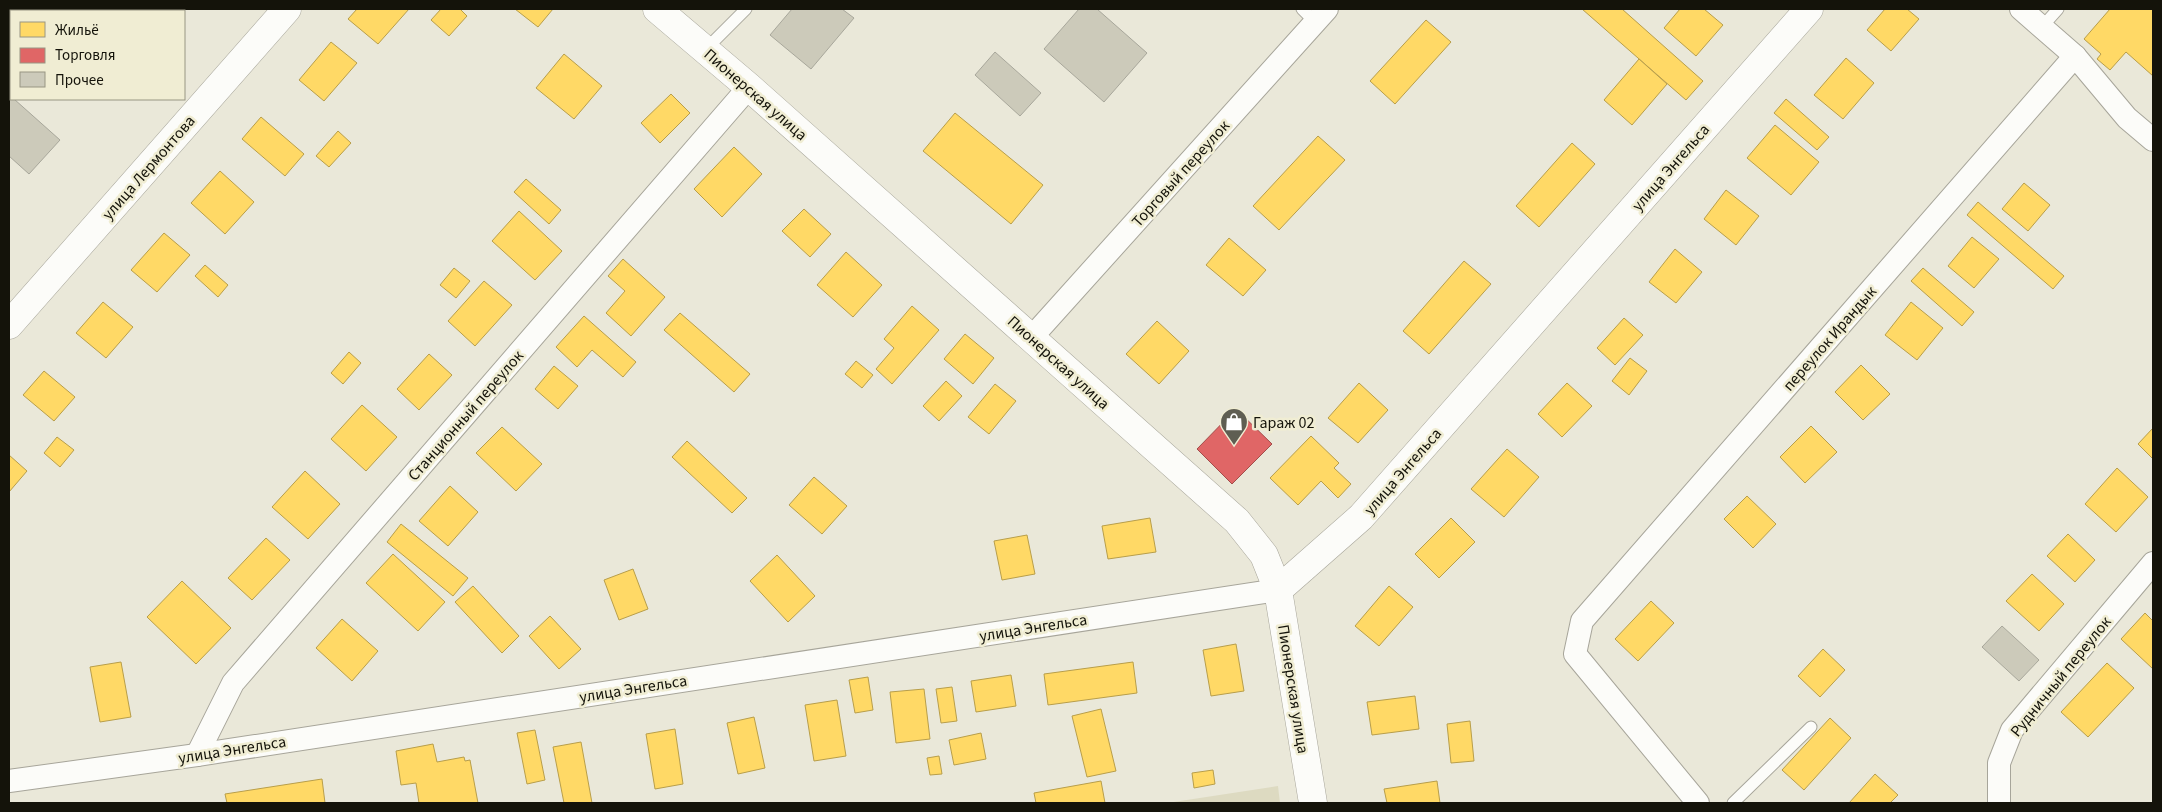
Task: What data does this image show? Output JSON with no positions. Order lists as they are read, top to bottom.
{
  "streets": {
    "street": [
      "Пионерская улица",
      "улица Лермонтова",
      "улица Энгельса",
      "Торговый переулок",
      "переулок Ирандык",
      "Станционный переулок",
      "Рудничный переулок"
    ]
  },
  "crossings": [
    ["Пионерская улица", "улица Энгельса"],
    ["Пионерская улица", "Торговый переулок"],
    ["Пионерская улица", "Станционный переулок"],
    ["улица Энгельса", "Станционный переулок"]
  ],
  "places": {
    "shop": ["Гараж 02"]
  },
  "legend": ["Жильё", "Торговля", "Прочее"]
}
